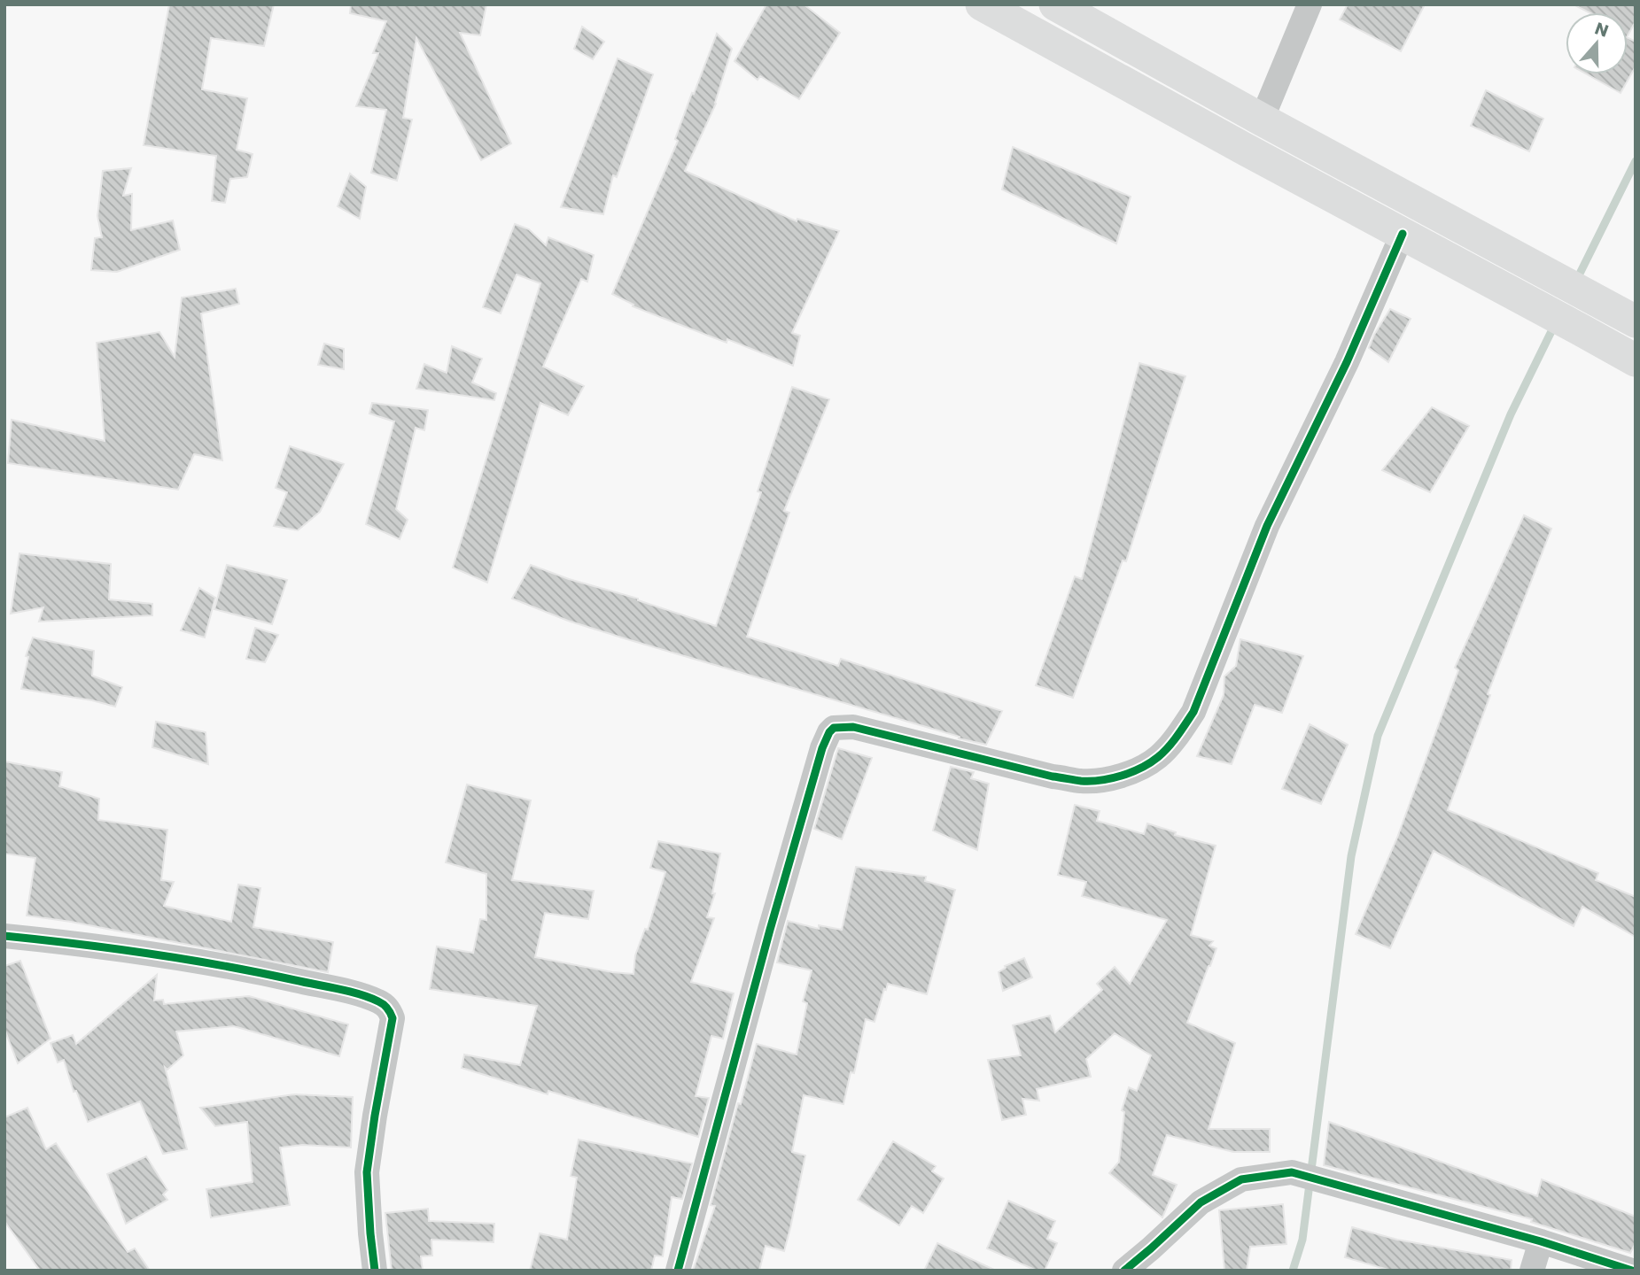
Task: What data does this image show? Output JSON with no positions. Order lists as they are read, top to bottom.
{
  "north": "top"
}
